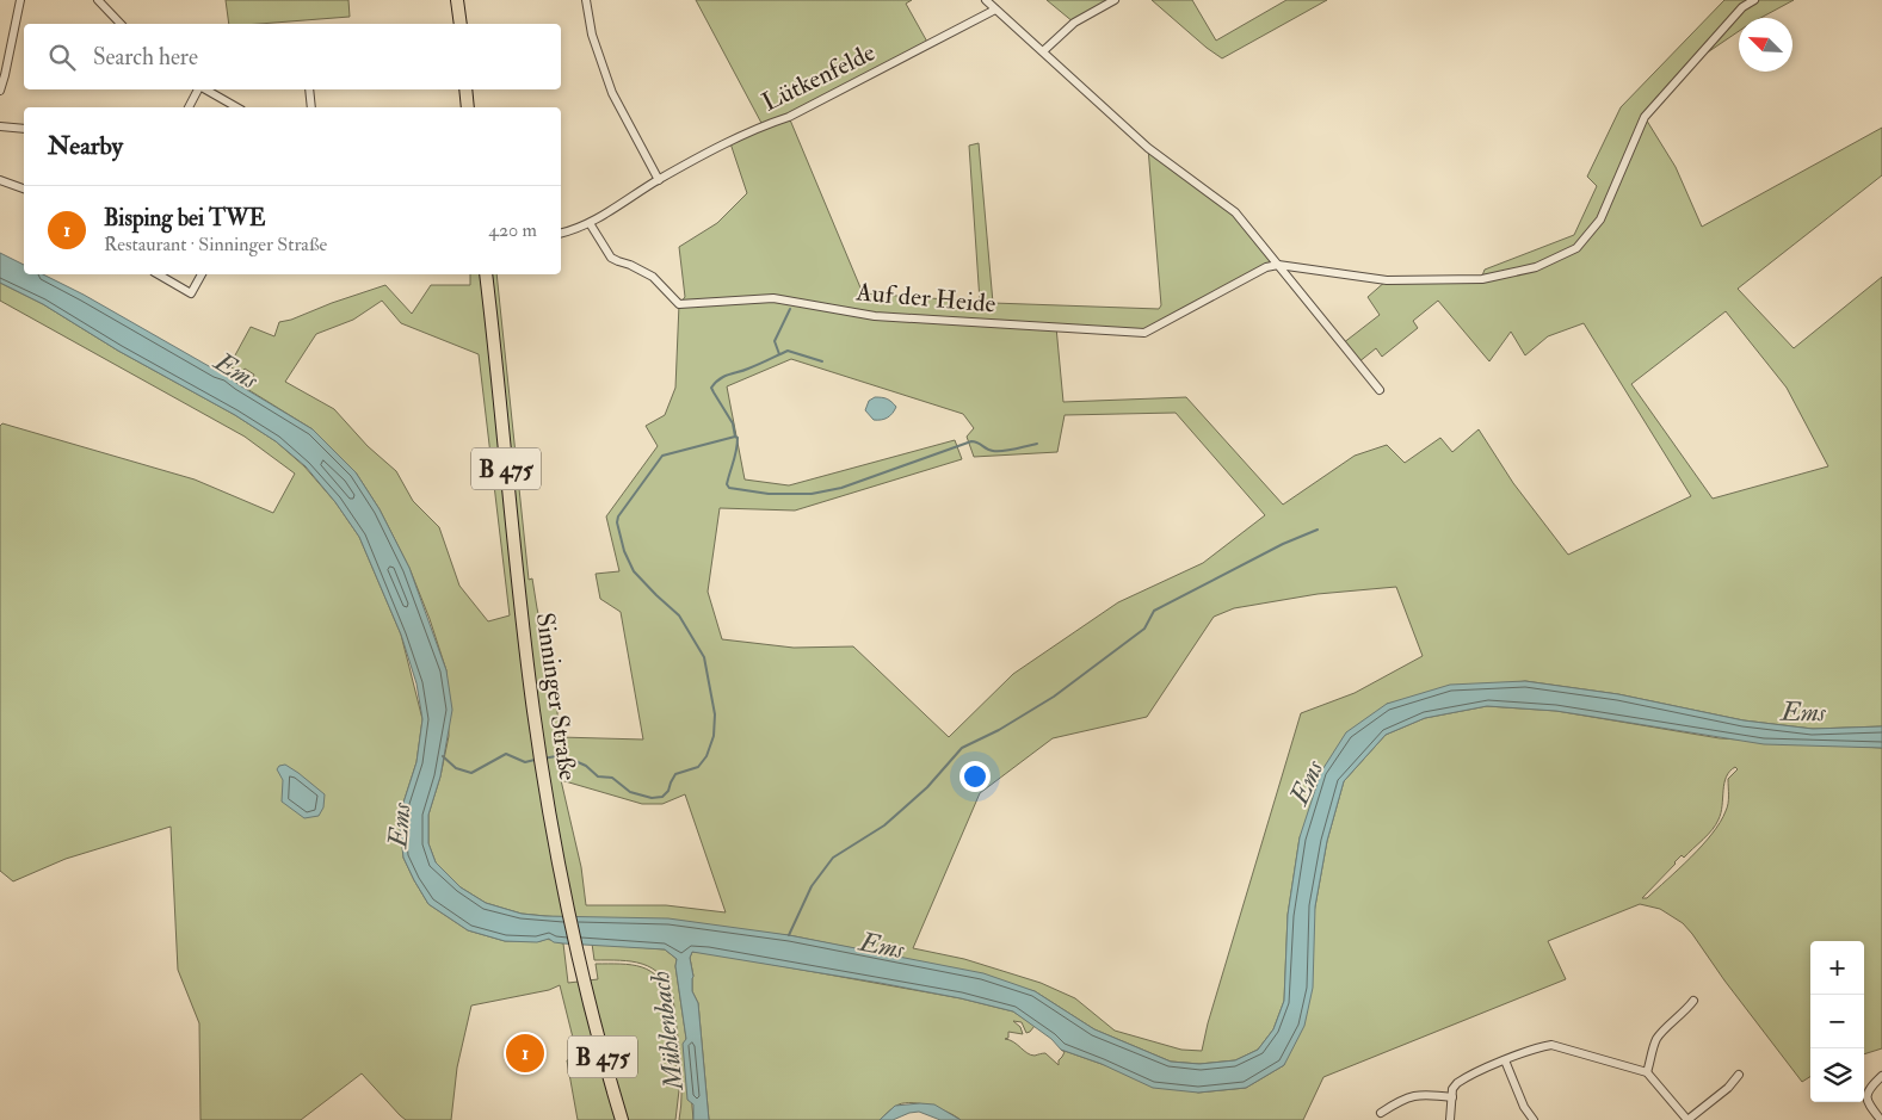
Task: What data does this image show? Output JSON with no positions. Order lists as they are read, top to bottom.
{
  "streets": {
    "main road": ["B 475", "Sinninger Straße"],
    "street": ["Lütkenfelde", "Auf der Heide"]
  },
  "crossings": [
    ["Lütkenfelde", "Auf der Heide"]
  ],
  "water": ["Ems", "Mühlenbach"],
  "north": "top left",
  "page": {
    "search": "Search here",
    "heading": "Nearby",
    "list": [
      {
        "mark": "1",
        "name": "Bisping bei TWE",
        "note": "Restaurant · Sinninger Straße",
        "value": "420 m"
      }
    ],
    "map_buttons": ["+", "−"],
    "pins": "1"
  }
}
